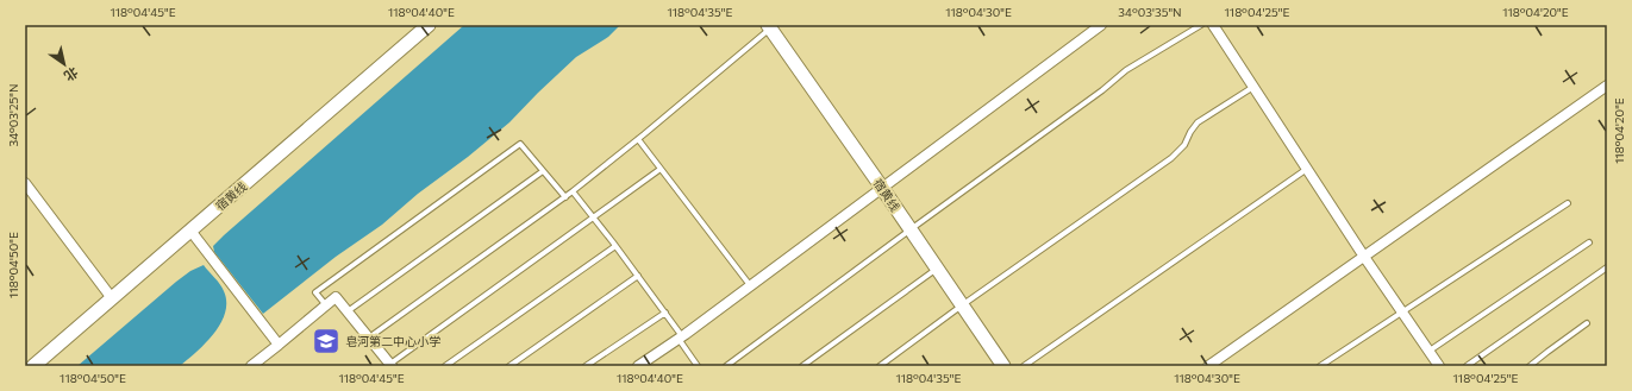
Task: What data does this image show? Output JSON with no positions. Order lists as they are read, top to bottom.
{
  "streets": {
    "main road": ["宿黄线"]
  },
  "places": {
    "school or university": ["皂河第二中心小学"]
  },
  "north": "bottom right",
  "coordinates": [
    "118°04'45\"E",
    "118°04'40\"E",
    "118°04'35\"E",
    "118°04'30\"E",
    "34°03'35\"N",
    "118°04'25\"E",
    "118°04'20\"E",
    "34°03'25\"N",
    "118°04'50\"E"
  ]
}
